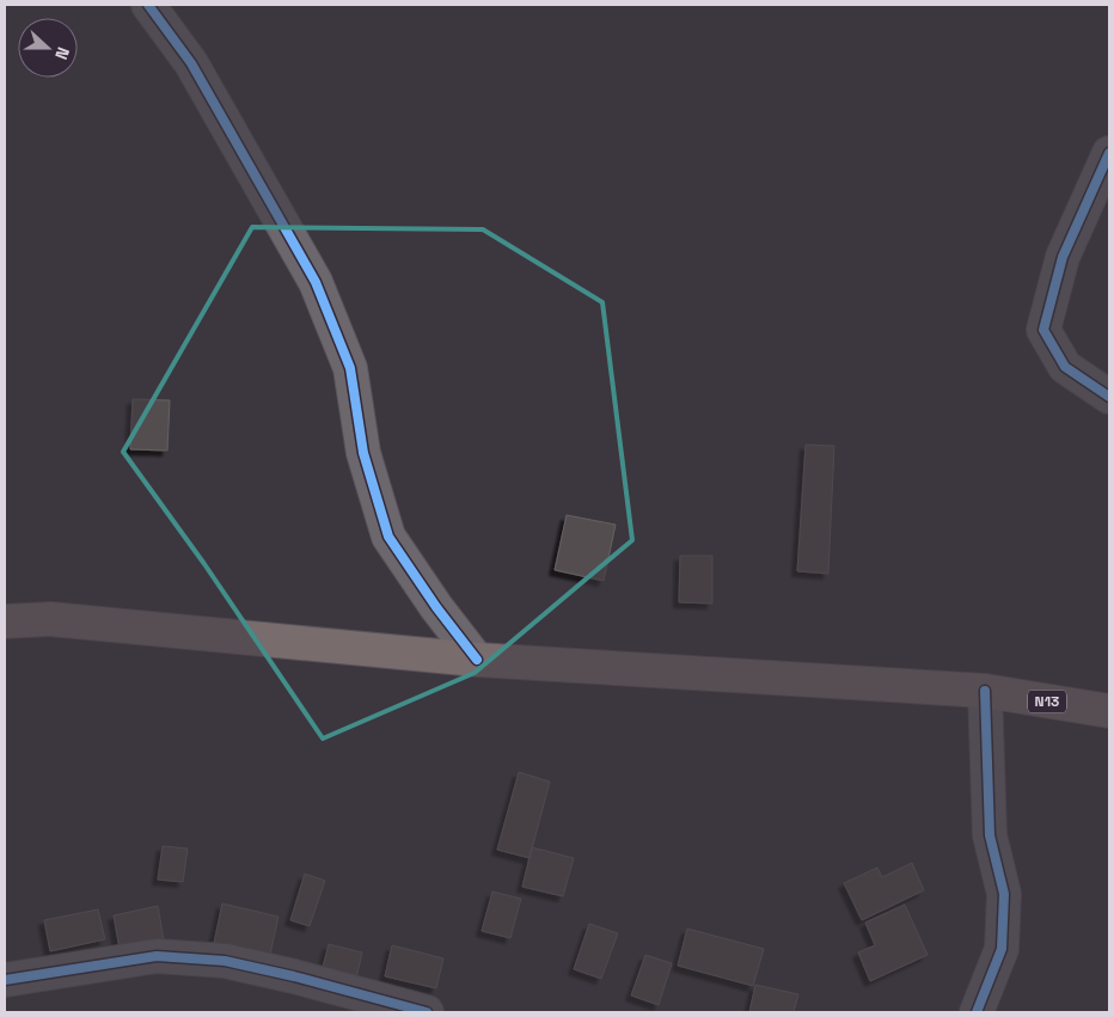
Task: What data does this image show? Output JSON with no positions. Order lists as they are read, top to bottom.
{
  "streets": {
    "main road": ["N13"]
  },
  "north": "right"
}
